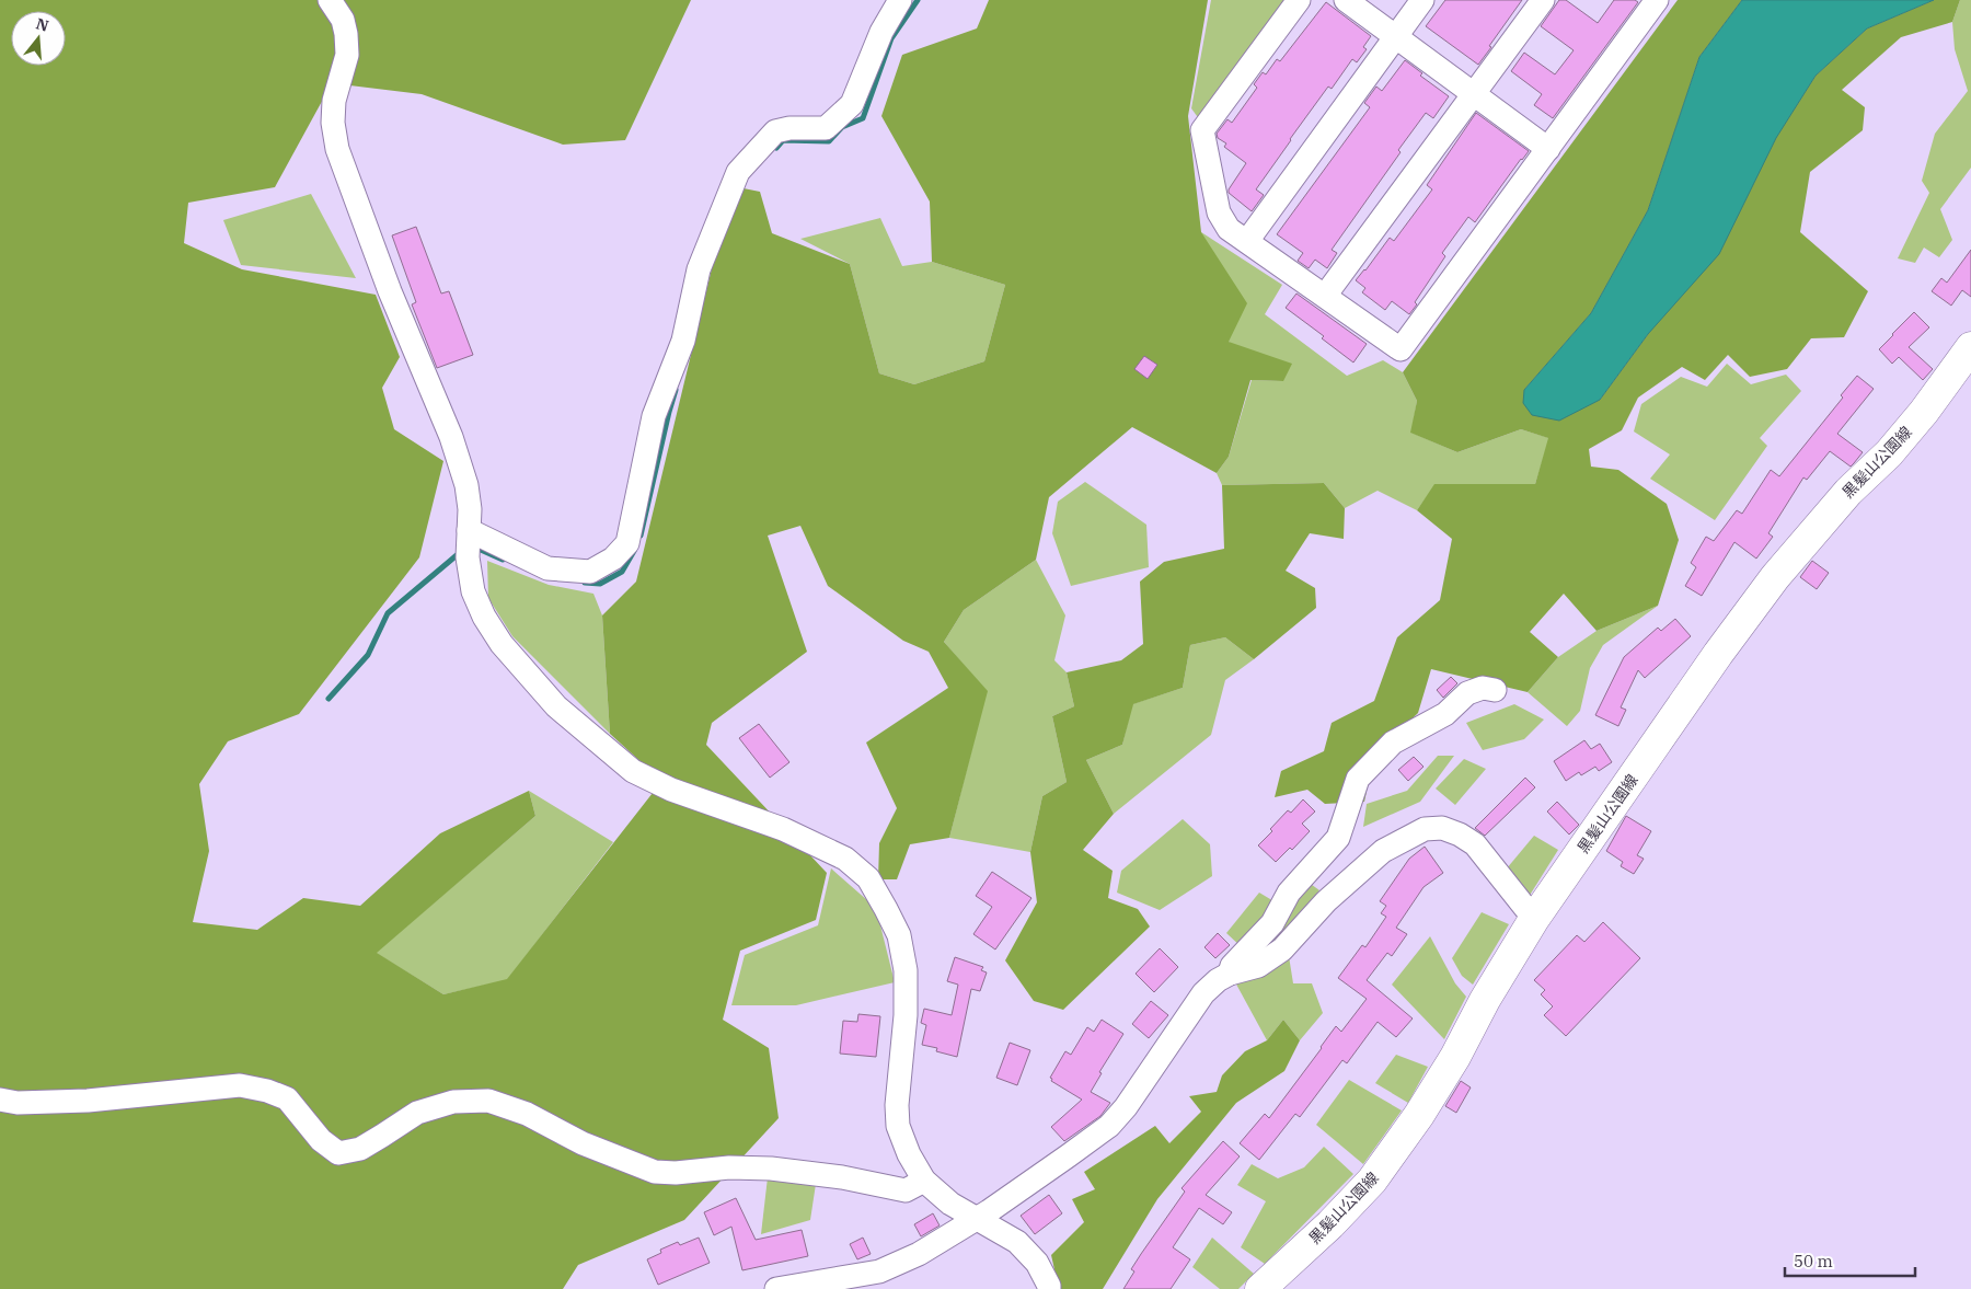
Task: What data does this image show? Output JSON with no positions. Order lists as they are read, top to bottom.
{
  "streets": {
    "main road": ["黒髪山公園線"]
  },
  "scale_bar": "50 m",
  "north": "top"
}
